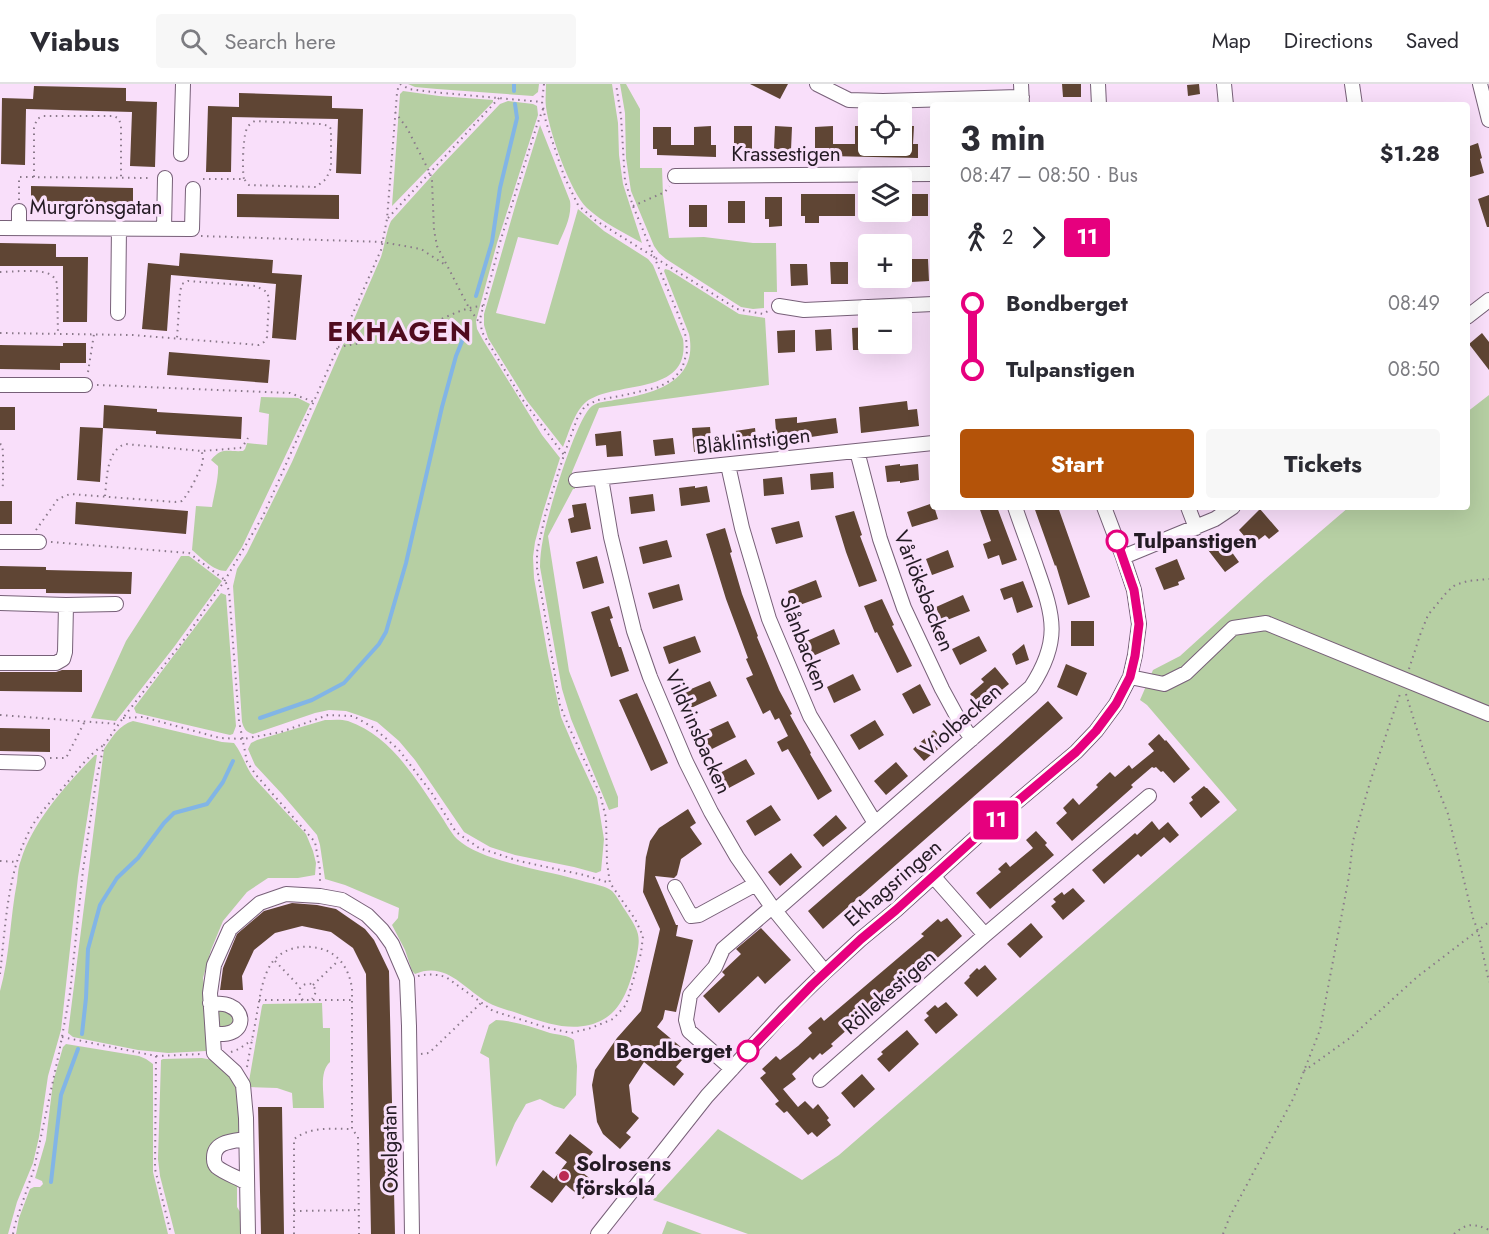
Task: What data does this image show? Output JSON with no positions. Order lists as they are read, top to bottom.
{
  "streets": {
    "street": [
      "Krassestigen",
      "Murgrönsgatan",
      "Blåklintstigen",
      "Vårlöksbacken",
      "Slånbacken",
      "Violbacken",
      "Vildvinsbacken",
      "Ekhagsringen",
      "Röllekestigen",
      "Oxelgatan"
    ]
  },
  "crossings": [
    ["Blåklintstigen", "Vårlöksbacken"],
    ["Blåklintstigen", "Slånbacken"],
    ["Blåklintstigen", "Vildvinsbacken"],
    ["Vårlöksbacken", "Violbacken"],
    ["Slånbacken", "Violbacken"],
    ["Violbacken", "Vildvinsbacken"],
    ["Violbacken", "Ekhagsringen"],
    ["Vildvinsbacken", "Ekhagsringen"]
  ],
  "districts": ["EKHAGEN"],
  "places": ["Tulpanstigen", "Bondberget", "Solrosens förskola"],
  "lines": ["bus line 11"],
  "page": {
    "header": "Viabus",
    "search": "Search here",
    "nav": ["Map", "Directions", "Saved"],
    "on_map": "11",
    "map_buttons": ["+", "−"],
    "heading": ["3 min", "08:47 – 08:50 · Bus", "$1.28"],
    "legs": ["2", "11"],
    "list": [
      {
        "name": "Bondberget",
        "value": "08:49"
      },
      {
        "name": "Tulpanstigen",
        "value": "08:50"
      }
    ],
    "buttons": ["Start", "Tickets"]
  }
}
